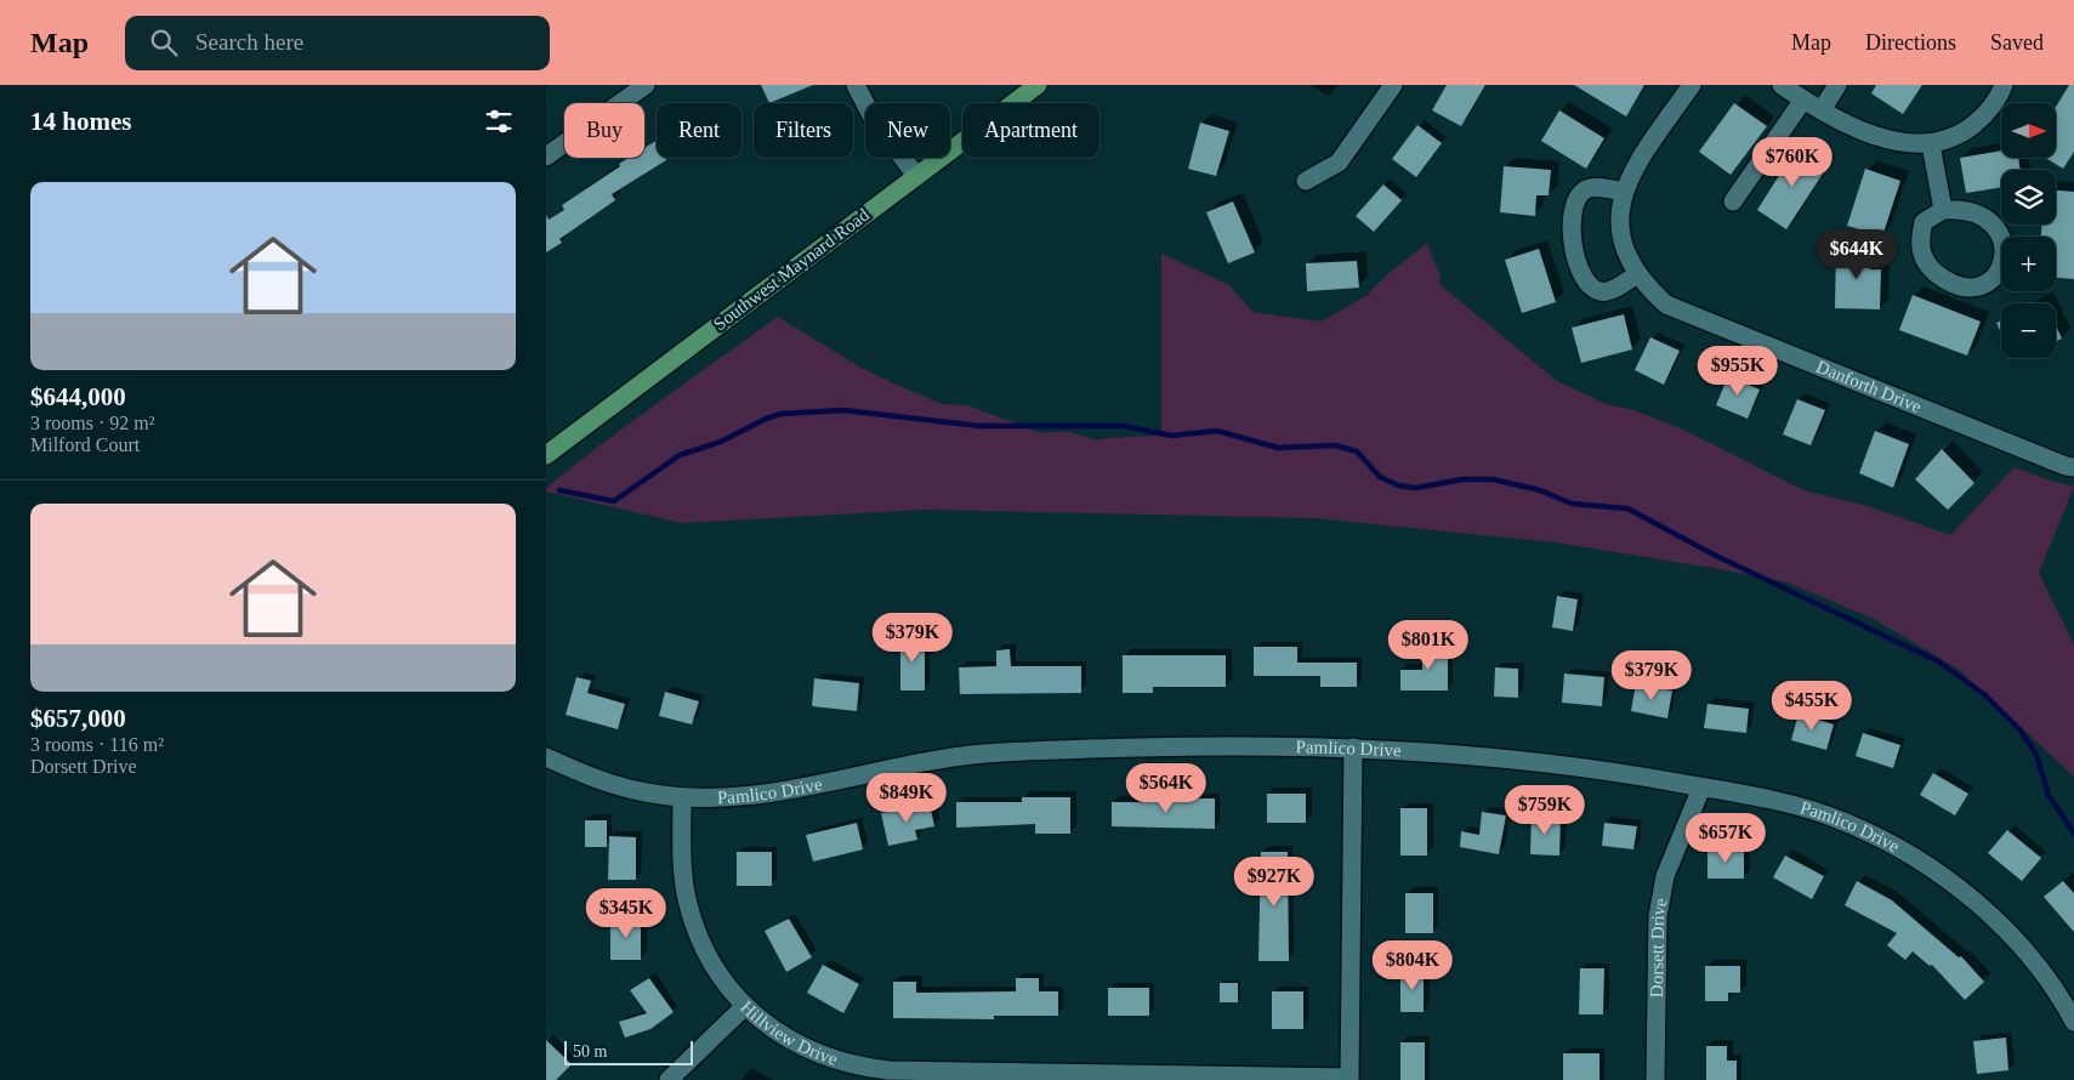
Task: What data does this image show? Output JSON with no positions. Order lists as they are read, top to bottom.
{
  "streets": {
    "main road": ["Southwest Maynard Road"],
    "street": [
      "Danforth Drive",
      "Pamlico Drive",
      "Dorsett Drive",
      "Hillview Drive"
    ]
  },
  "crossings": [
    ["Pamlico Drive", "Dorsett Drive"],
    ["Pamlico Drive", "Hillview Drive"]
  ],
  "scale_bar": "50 m",
  "north": "right",
  "page": {
    "header": "Map",
    "search": "Search here",
    "nav": ["Map", "Directions", "Saved"],
    "heading": "14 homes",
    "map_buttons": ["+", "−"],
    "chip": [
      "Buy",
      "Rent",
      "Filters",
      "New",
      "Apartment"
    ],
    "price": [
      "$760K",
      "$644K",
      "$955K",
      "$379K",
      "$801K",
      "$379K",
      "$455K",
      "$564K",
      "$849K",
      "$759K",
      "$657K",
      "$927K",
      "$345K",
      "$804K"
    ],
    "list": [
      {
        "name": "$644,000",
        "note": "3 rooms · 92 m² · Milford Court"
      },
      {
        "name": "$657,000",
        "note": "3 rooms · 116 m² · Dorsett Drive"
      }
    ],
    "scale": "50 m"
  }
}
